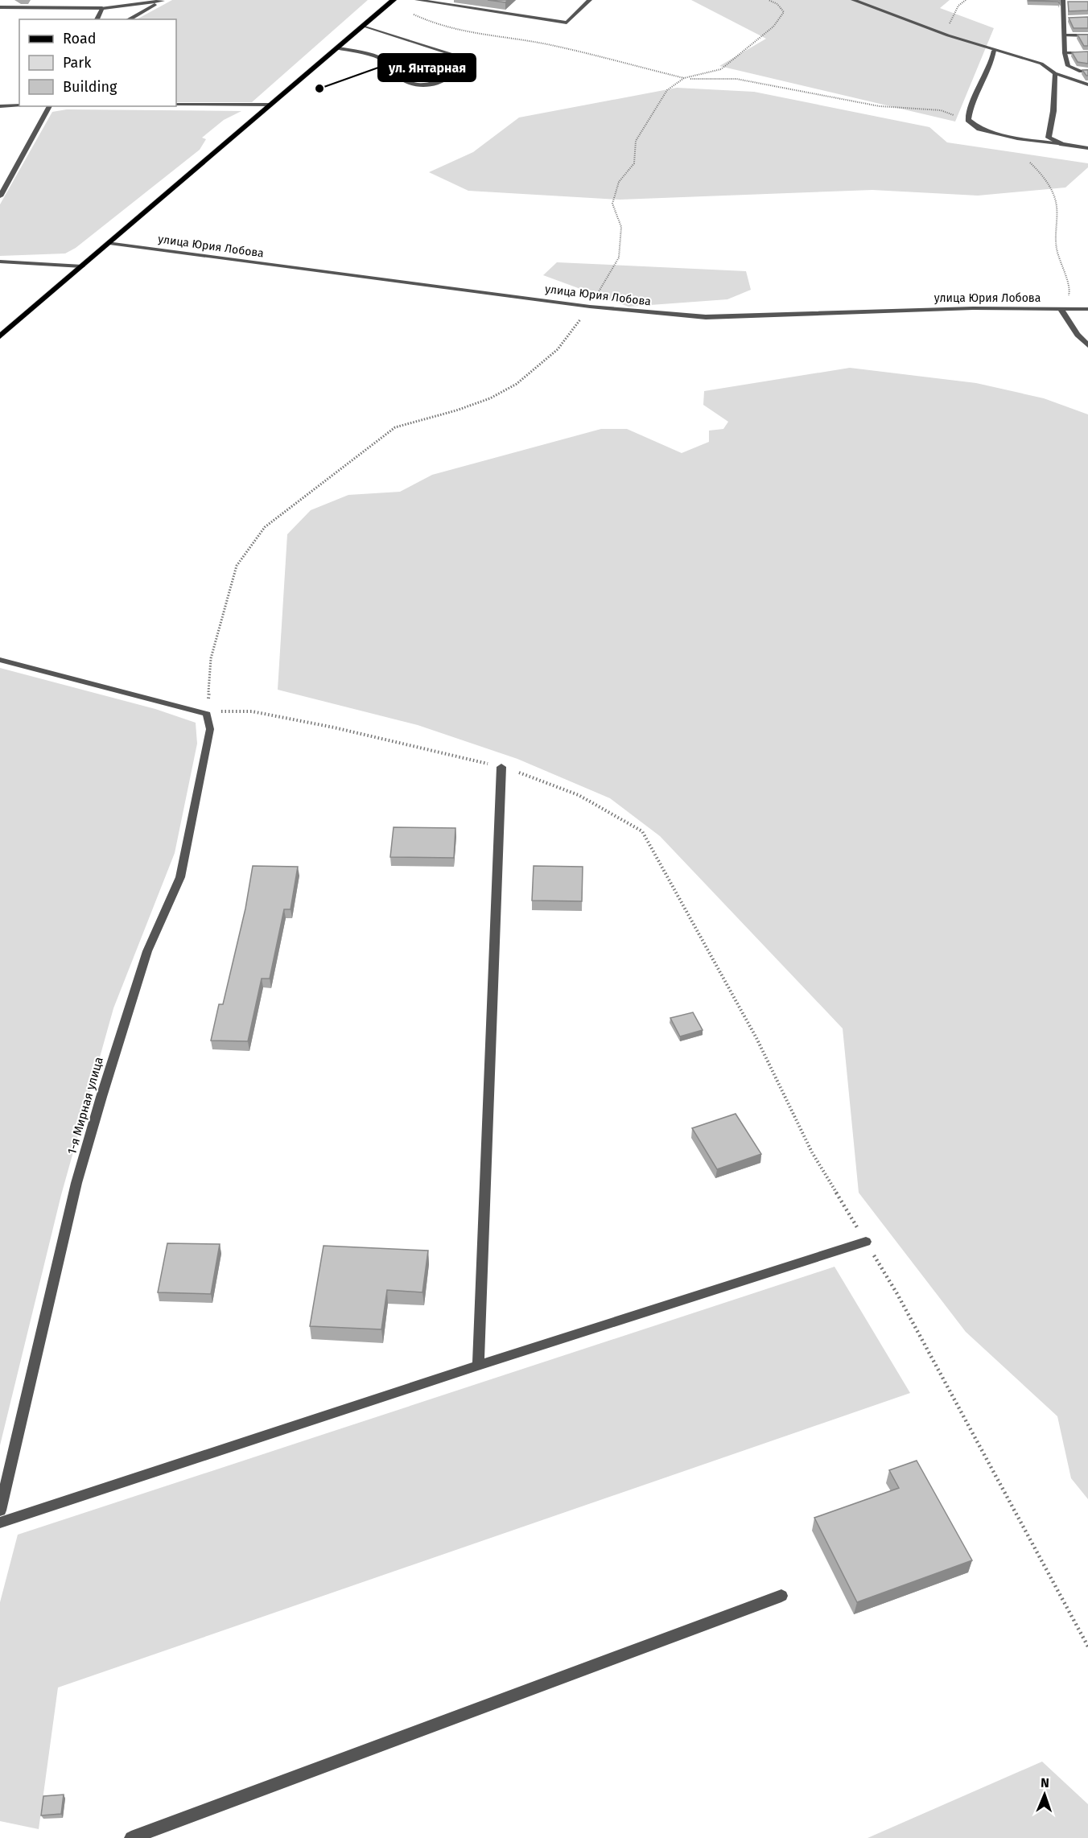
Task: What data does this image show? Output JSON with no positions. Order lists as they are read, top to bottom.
{
  "streets": {
    "street": ["улица Юрия Лобова", "1-я Мирная улица"]
  },
  "places": ["ул. Янтарная"],
  "legend": ["Road", "Park", "Building"],
  "north": "top"
}
